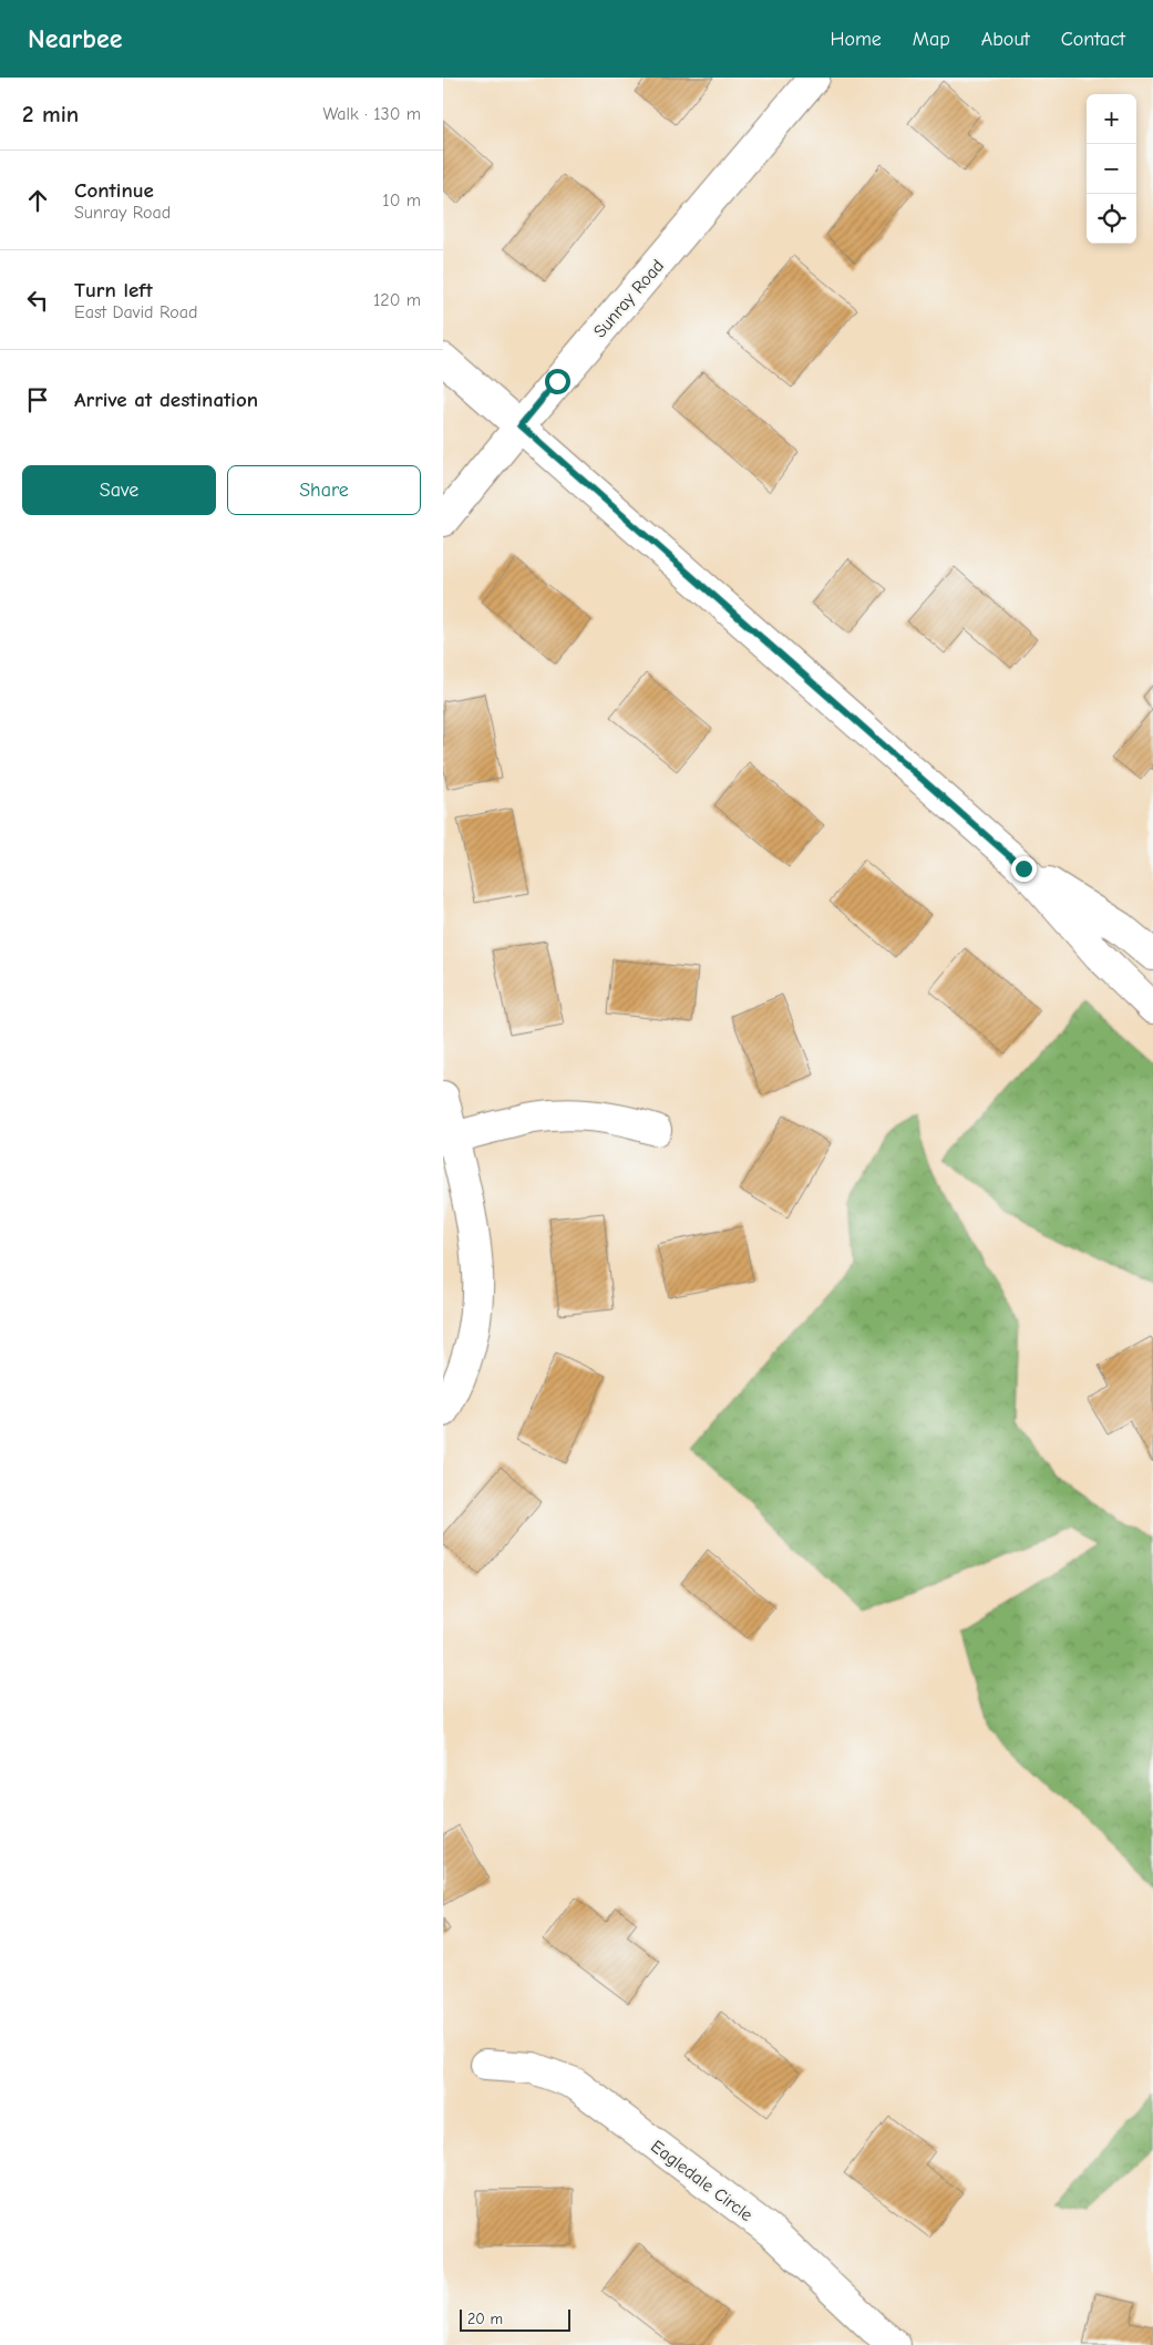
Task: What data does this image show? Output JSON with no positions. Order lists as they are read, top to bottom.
{
  "streets": {
    "street": ["Sunray Road", "Eagledale Circle"]
  },
  "scale_bar": "20 m",
  "page": {
    "header": "Nearbee",
    "nav": [
      "Home",
      "Map",
      "About",
      "Contact"
    ],
    "heading": ["2 min", "Walk · 130 m"],
    "map_buttons": ["+", "−"],
    "list": [
      ["Continue", "Sunray Road", "10 m"],
      ["Turn left", "East David Road", "120 m"],
      "Arrive at destination"
    ],
    "buttons": ["Save", "Share"],
    "scale": "20 m"
  }
}
